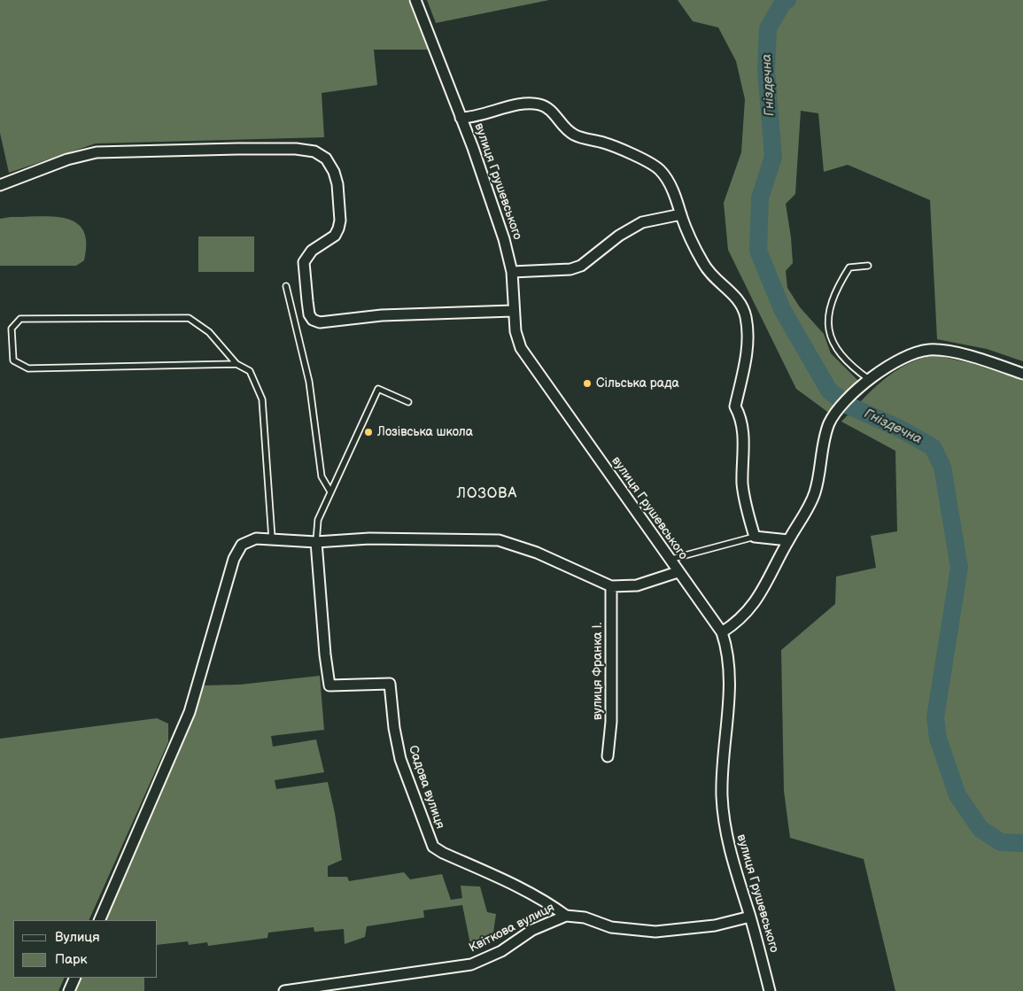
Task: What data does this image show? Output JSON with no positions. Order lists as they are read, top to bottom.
{
  "streets": {
    "street": [
      "вулиця Грушевського",
      "вулиця Франка І.",
      "Садова вулиця",
      "Квіткова вулиця"
    ]
  },
  "crossings": [
    ["вулиця Грушевського", "Квіткова вулиця"],
    ["Садова вулиця", "Квіткова вулиця"]
  ],
  "districts": ["ЛОЗОВА"],
  "water": ["Гніздечна"],
  "places": ["Сільська рада", "Лозівська школа"],
  "legend": ["Вулиця", "Парк"]
}
